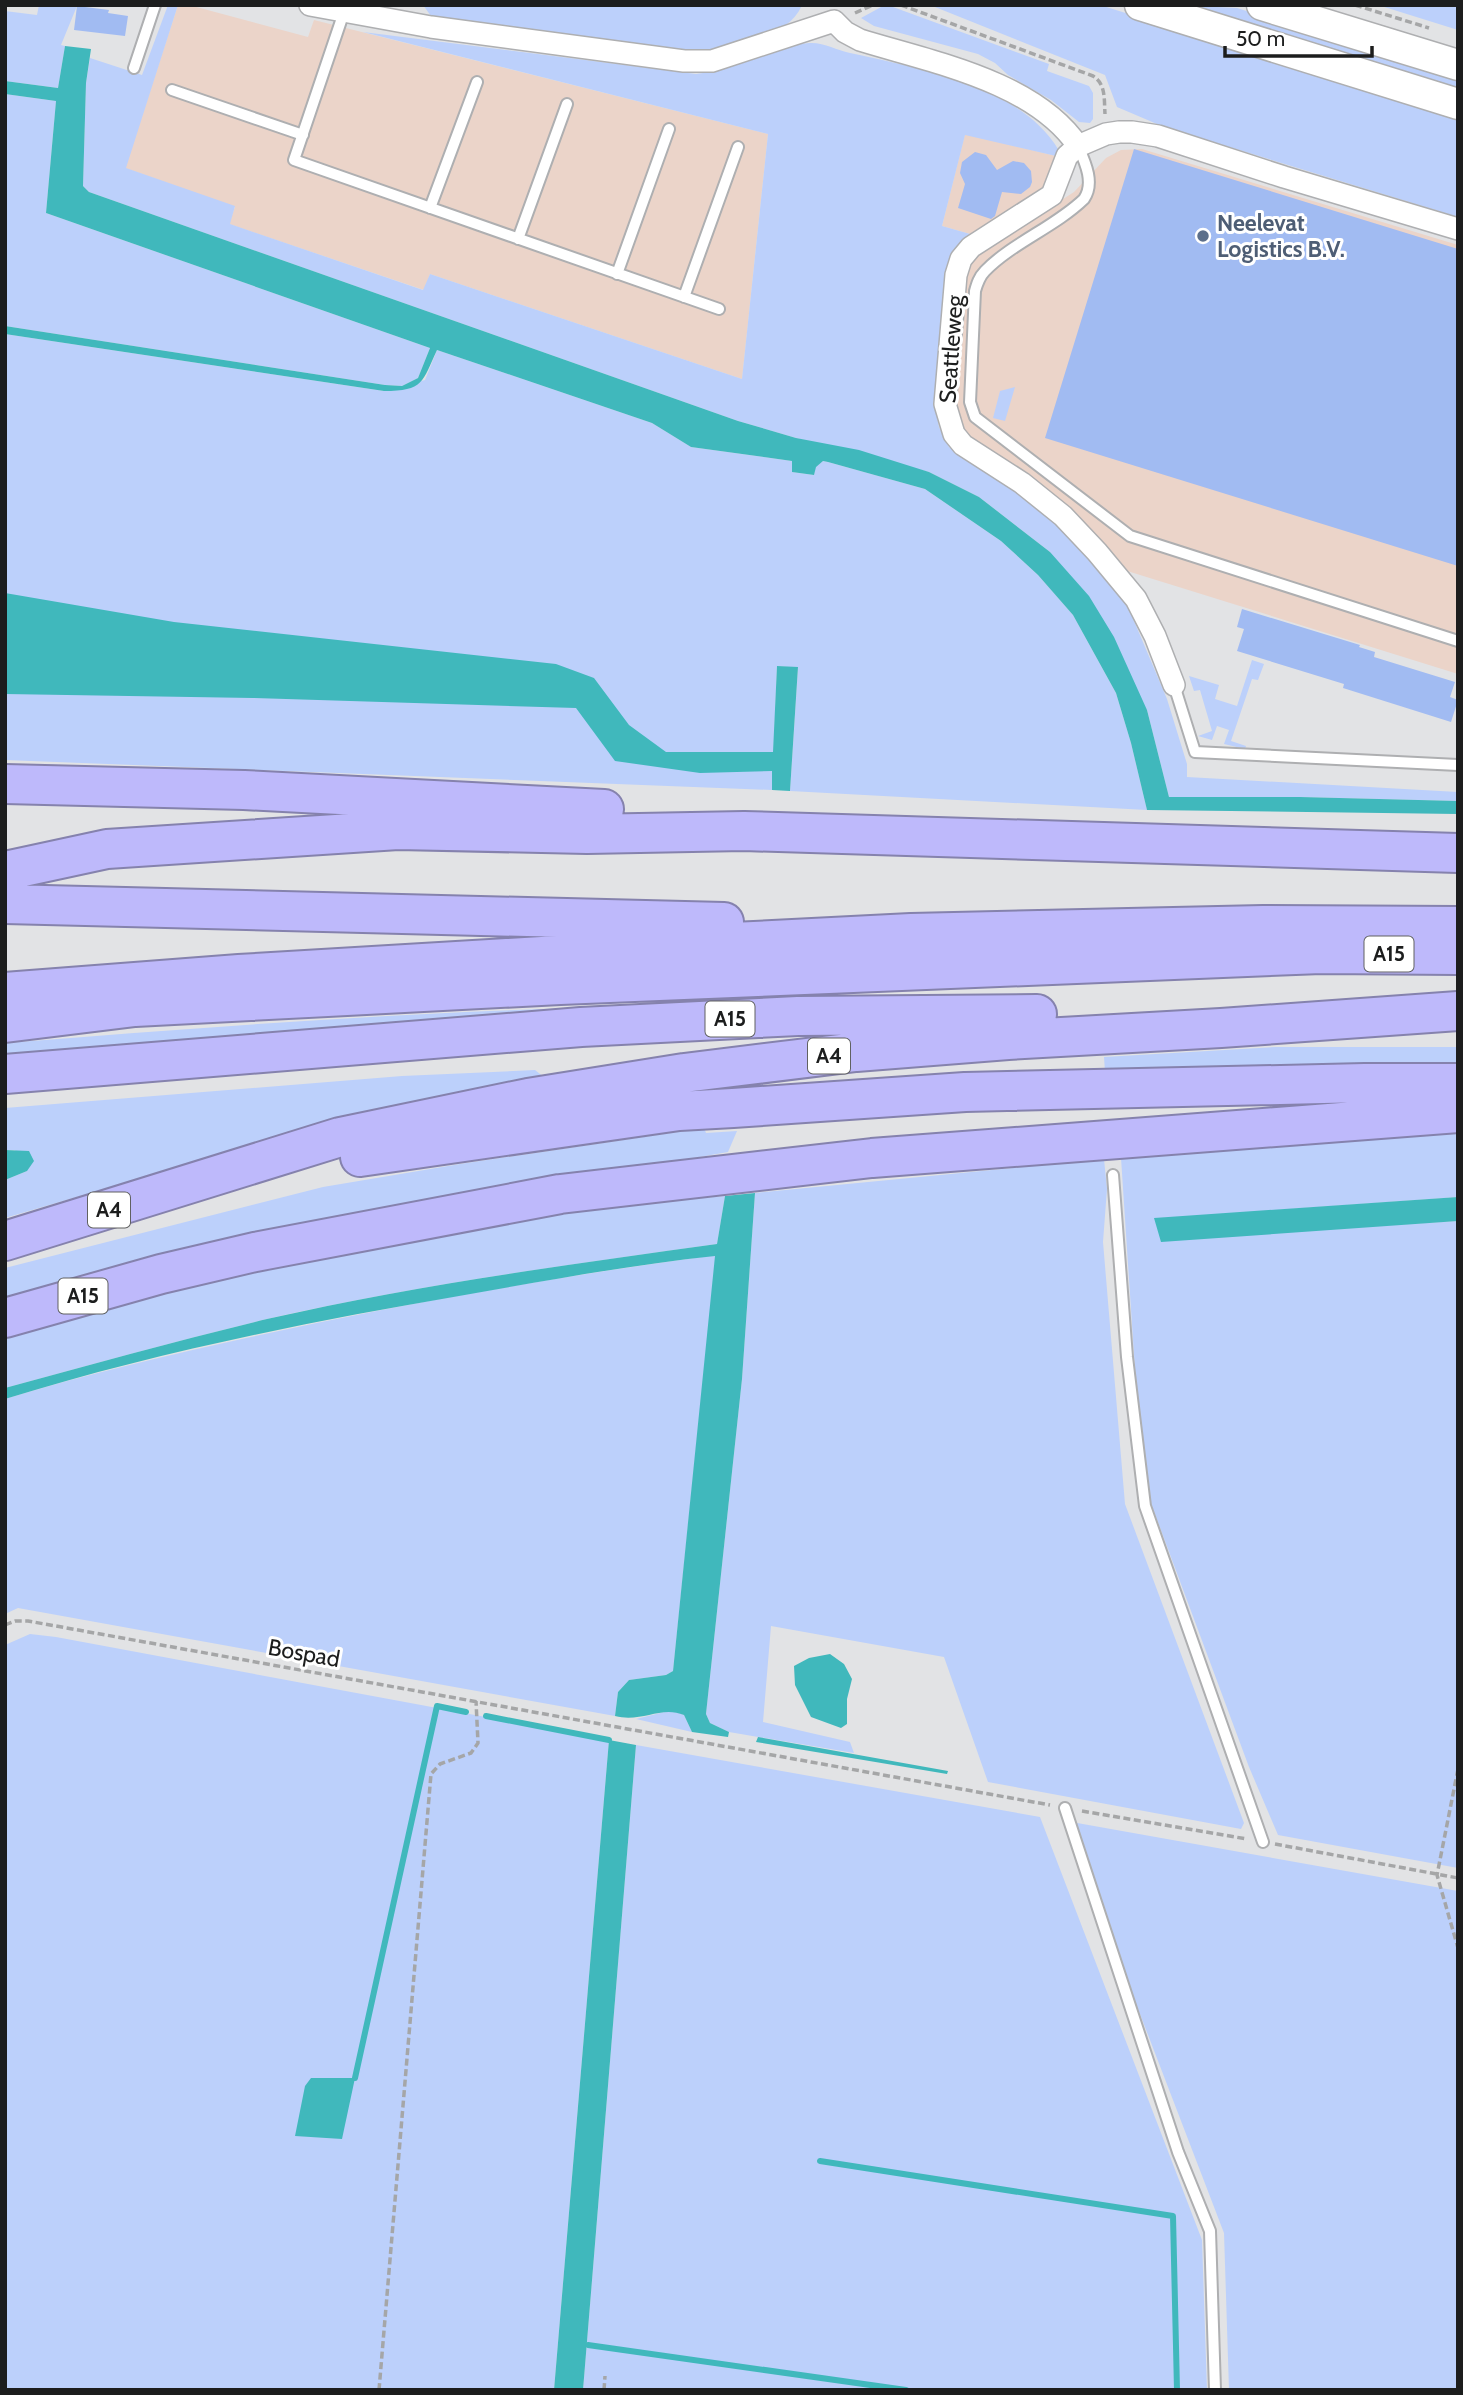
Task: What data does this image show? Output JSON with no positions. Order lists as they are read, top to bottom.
{
  "streets": {
    "highway": ["A15", "A4"],
    "street": ["Seattleweg"],
    "path": ["Bospad"]
  },
  "crossings": [
    ["A15", "A4"]
  ],
  "places": ["Neelevat Logistics B.V."],
  "scale_bar": "50 m"
}
